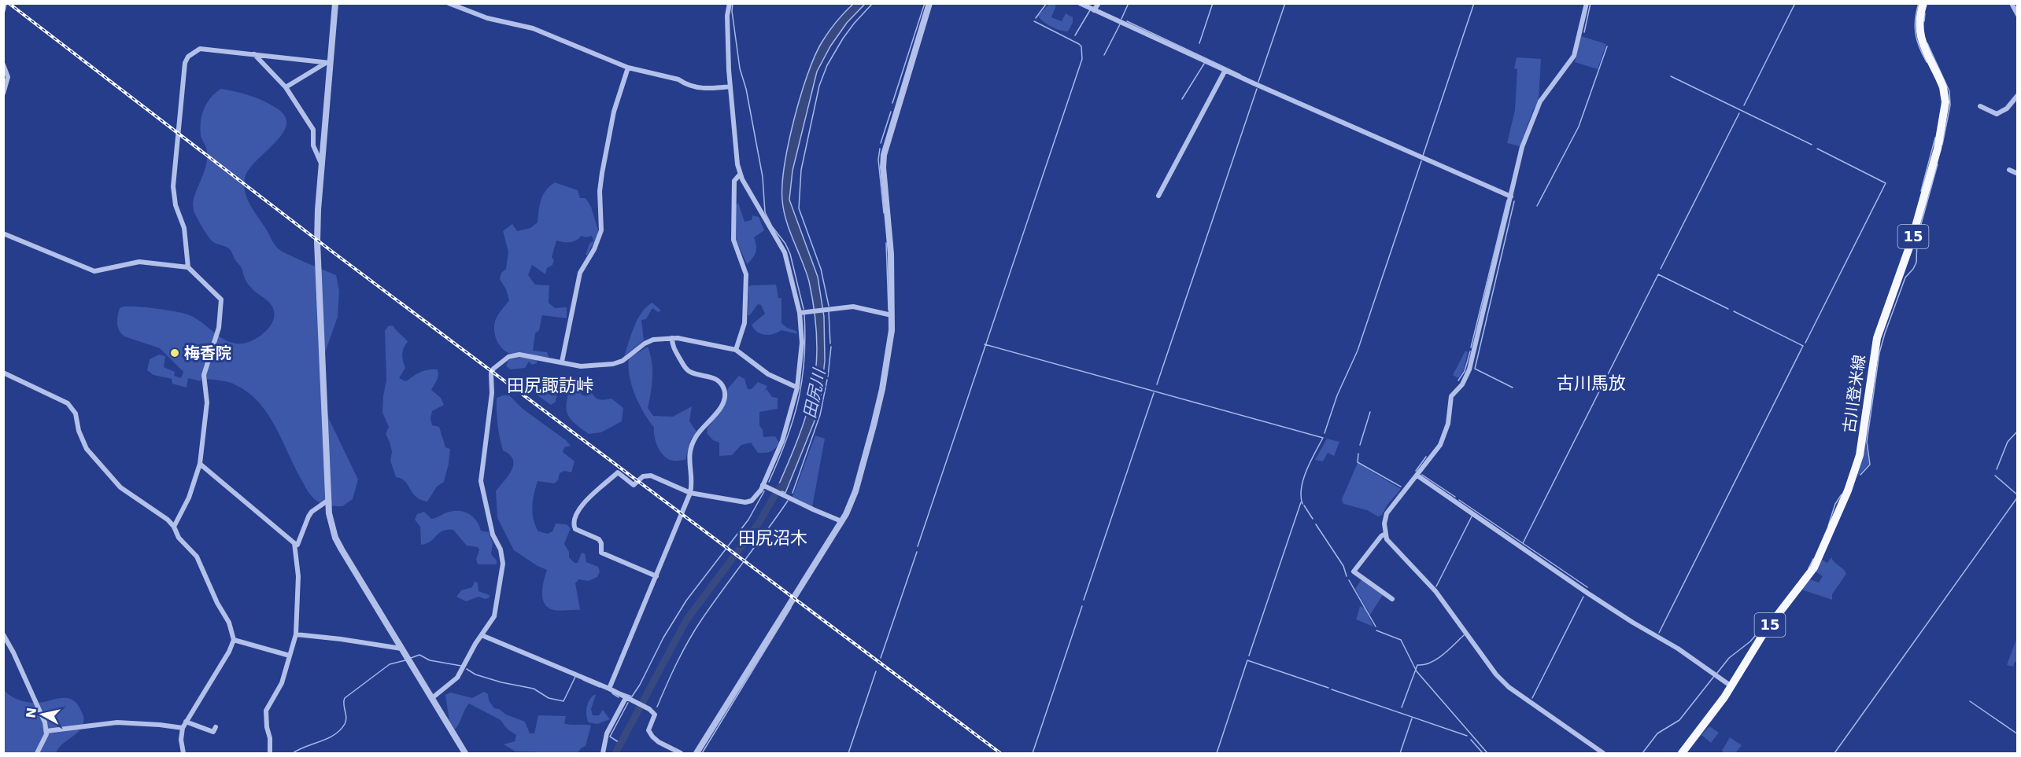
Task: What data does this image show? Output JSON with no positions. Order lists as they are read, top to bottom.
{
  "streets": {
    "main road": ["15", "古川登米線"]
  },
  "districts": ["古川馬放", "田尻諏訪峠", "田尻沼木"],
  "water": ["田尻川"],
  "places": ["梅香院"],
  "north": "left"
}
